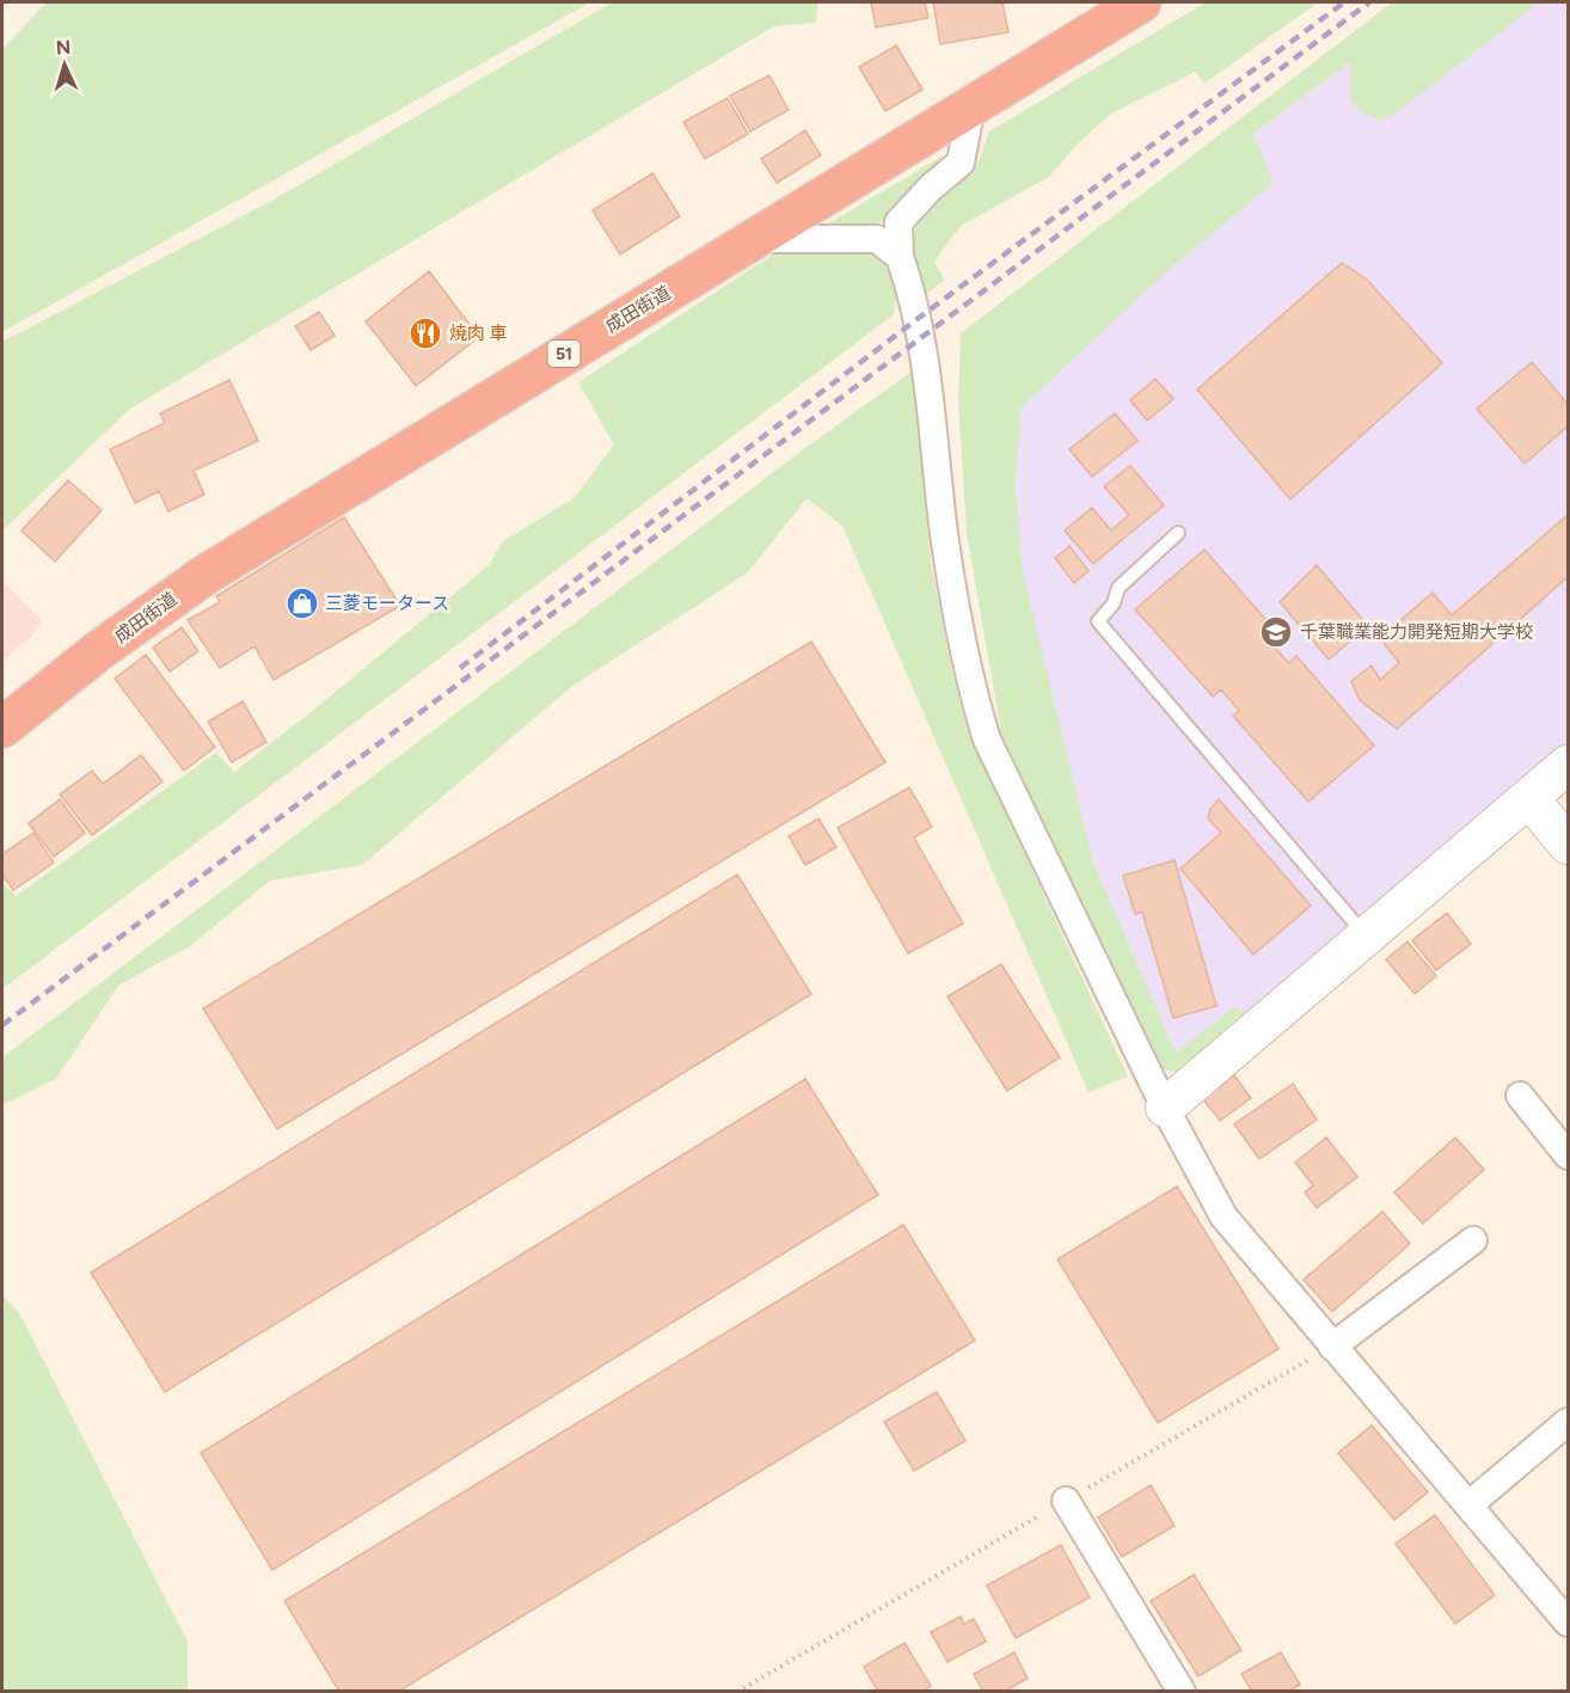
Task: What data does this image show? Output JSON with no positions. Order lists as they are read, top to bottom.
{
  "streets": {
    "highway": ["成田街道", "51"]
  },
  "places": {
    "restaurant": ["焼肉 車"],
    "shop": ["三菱モータース"],
    "school or university": ["千葉職業能力開発短期大学校"]
  },
  "north": "top"
}
